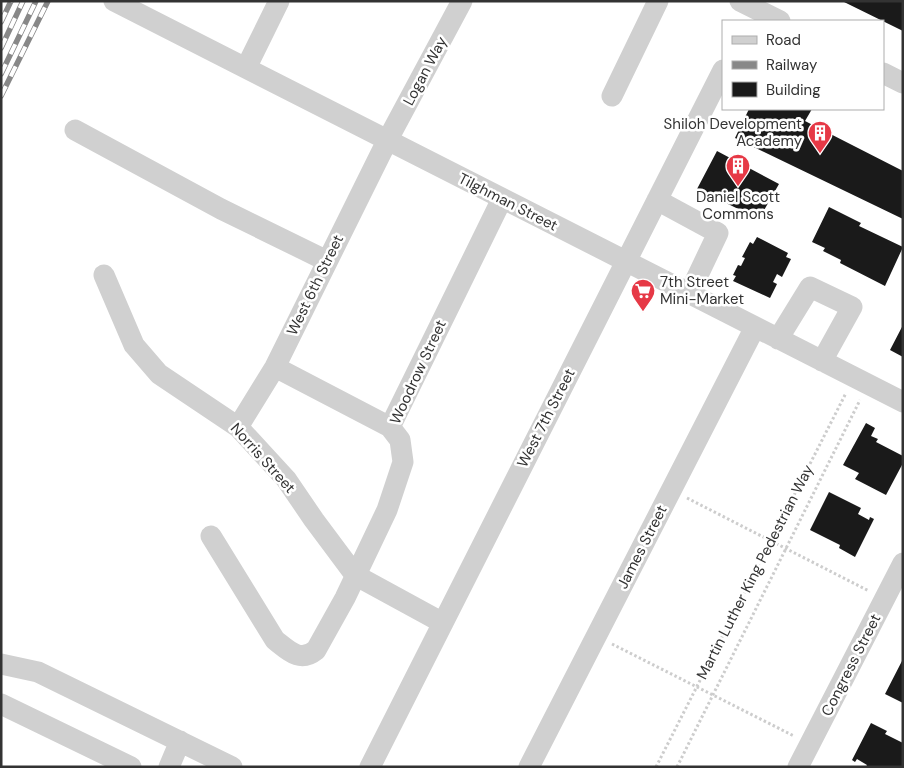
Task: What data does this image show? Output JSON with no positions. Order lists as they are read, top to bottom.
{
  "streets": {
    "street": [
      "Logan Way",
      "Tilghman Street",
      "West 6th Street",
      "Woodrow Street",
      "West 7th Street",
      "Norris Street",
      "James Street",
      "Congress Street"
    ],
    "path": ["Martin Luther King Pedestrian Way"]
  },
  "crossings": [
    ["Logan Way", "Tilghman Street"],
    ["Logan Way", "West 6th Street"],
    ["Tilghman Street", "West 6th Street"],
    ["Tilghman Street", "Woodrow Street"],
    ["Tilghman Street", "West 7th Street"],
    ["Tilghman Street", "James Street"],
    ["Tilghman Street", "Martin Luther King Pedestrian Way"],
    ["West 6th Street", "Norris Street"],
    ["Woodrow Street", "Norris Street"],
    ["West 7th Street", "Norris Street"]
  ],
  "places": {
    "building": ["Shiloh Development Academy", "Daniel Scott Commons"],
    "supermarket": ["7th Street Mini-Market"]
  },
  "legend": ["Road", "Railway", "Building"]
}
